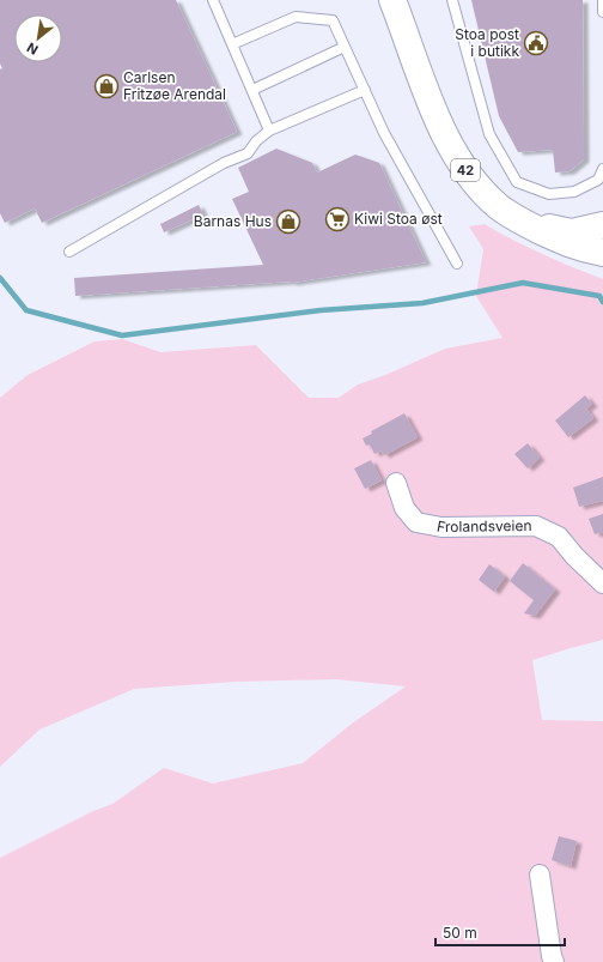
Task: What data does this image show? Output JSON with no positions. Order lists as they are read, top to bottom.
{
  "streets": {
    "main road": ["42"],
    "street": ["Frolandsveien"]
  },
  "places": {
    "public building": ["Stoa post i butikk"],
    "shop": ["Carlsen Fritzøe Arendal", "Barnas Hus"],
    "supermarket": ["Kiwi Stoa øst"]
  },
  "scale_bar": "50 m",
  "north": "bottom left"
}
